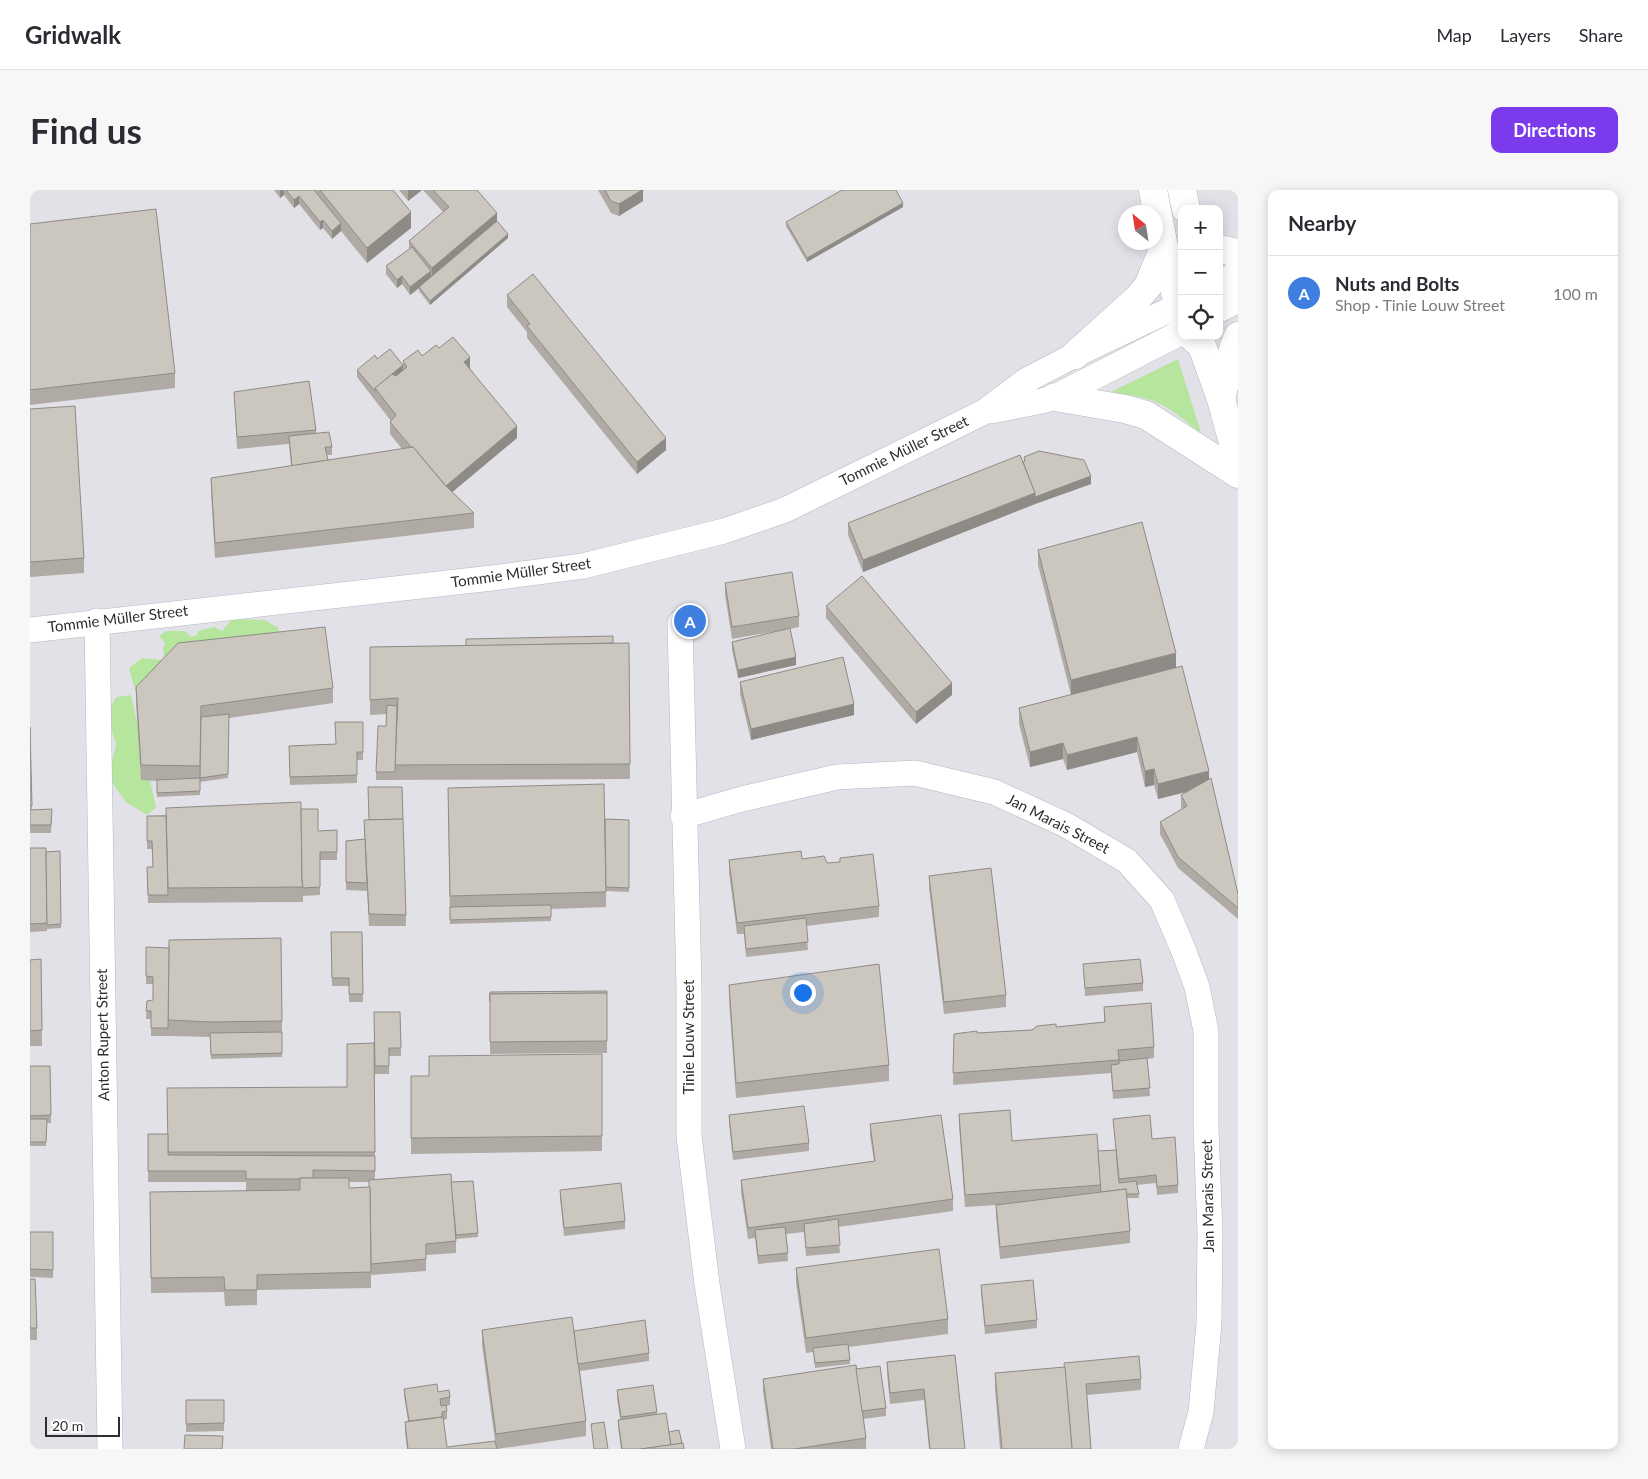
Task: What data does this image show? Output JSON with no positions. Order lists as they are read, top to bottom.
{
  "streets": {
    "street": [
      "Tommie Müller Street",
      "Jan Marais Street",
      "Anton Rupert Street",
      "Tinie Louw Street"
    ]
  },
  "crossings": [
    ["Tommie Müller Street", "Anton Rupert Street"],
    ["Jan Marais Street", "Tinie Louw Street"]
  ],
  "scale_bar": "20 m",
  "north": "top left",
  "page": {
    "header": "Gridwalk",
    "nav": ["Map", "Layers", "Share"],
    "buttons": "Directions",
    "title": "Find us",
    "heading": "Nearby",
    "map_buttons": ["+", "−"],
    "list": [
      {
        "mark": "A",
        "name": "Nuts and Bolts",
        "note": "Shop · Tinie Louw Street",
        "value": "100 m"
      }
    ],
    "pins": "A",
    "scale": "20 m"
  }
}
